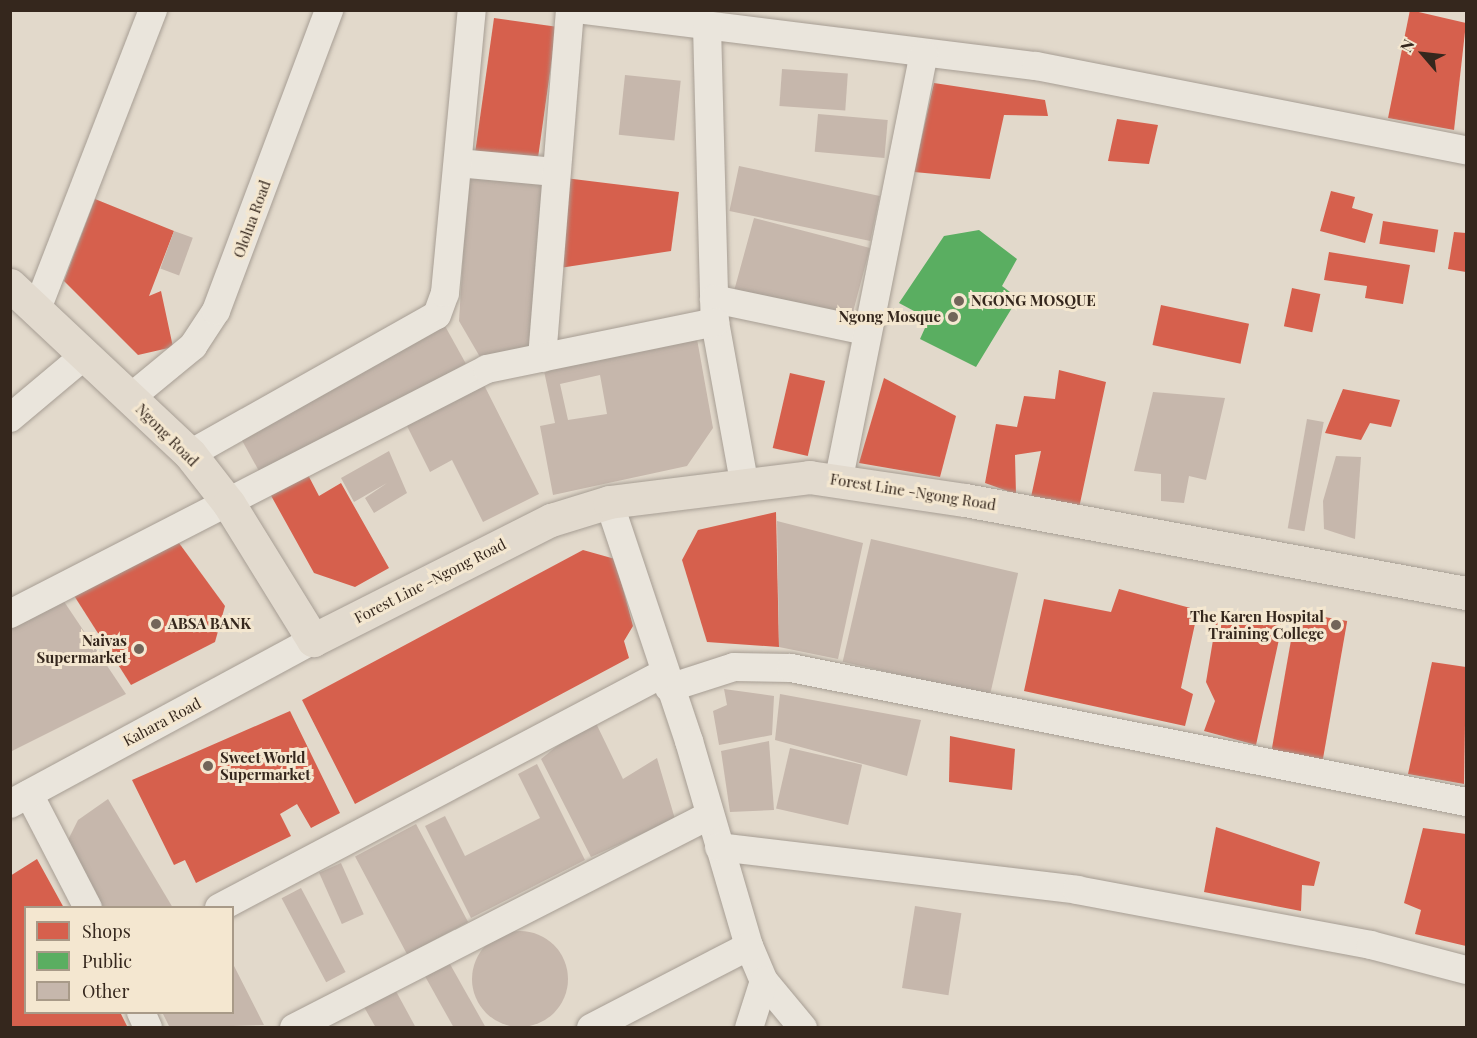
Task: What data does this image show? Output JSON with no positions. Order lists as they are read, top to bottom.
{
  "streets": {
    "main road": ["Ngong Road", "Forest Line -Ngong Road"],
    "street": ["Ololua Road", "Kahara Road"]
  },
  "crossings": [
    ["Ololua Road", "Ngong Road"],
    ["Ngong Road", "Forest Line -Ngong Road"],
    ["Ngong Road", "Kahara Road"],
    ["Forest Line -Ngong Road", "Kahara Road"]
  ],
  "places": [
    "NGONG MOSQUE",
    "Ngong Mosque",
    "ABSA BANK",
    "The Karen Hospital Training College",
    "Naivas Supermarket",
    "Sweet World Supermarket"
  ],
  "legend": ["Shops", "Public", "Other"],
  "north": "top left"
}
